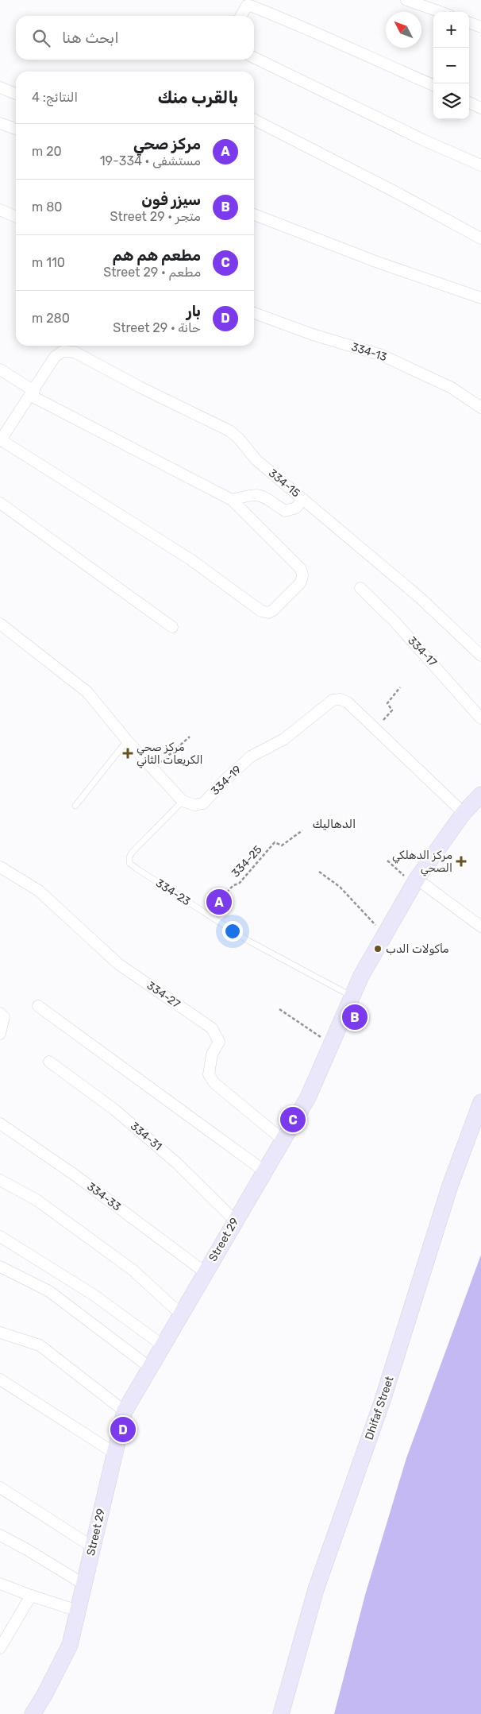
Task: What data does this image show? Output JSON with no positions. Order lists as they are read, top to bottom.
{
  "streets": {
    "street": [
      "334-13",
      "334-15",
      "334-17",
      "334-19",
      "334-27",
      "334-31",
      "334-33",
      "Street 29",
      "Dhifaf Street"
    ],
    "lane": ["334-23"],
    "path": ["334-25"]
  },
  "crossings": [
    ["334-19", "334-23"],
    ["334-19", "Street 29"],
    ["334-25", "334-23"],
    ["334-23", "Street 29"],
    ["334-27", "Street 29"],
    ["334-31", "Street 29"],
    ["334-33", "Street 29"]
  ],
  "districts": ["الدهاليك"],
  "places": {
    "health": ["مركز صحي الكريعات الثاني", "مركز الدهلكي الصحي"],
    "other": ["مأكولات الدب"]
  },
  "north": "top left",
  "page": {
    "map_buttons": ["+", "−"],
    "search": "ابحث هنا",
    "heading": ["بالقرب منك", "النتائج: 4"],
    "list": [
      {
        "mark": "A",
        "name": "مركز صحي",
        "note": "مستشفى · 334-19",
        "value": "20 m"
      },
      {
        "mark": "B",
        "name": "سيزر فون",
        "note": "متجر · Street 29",
        "value": "80 m"
      },
      {
        "mark": "C",
        "name": "مطعم هم هم",
        "note": "مطعم · Street 29",
        "value": "110 m"
      },
      {
        "mark": "D",
        "name": "بار",
        "note": "حانة · Street 29",
        "value": "280 m"
      }
    ],
    "pins": [
      "A",
      "B",
      "C",
      "D"
    ]
  }
}
